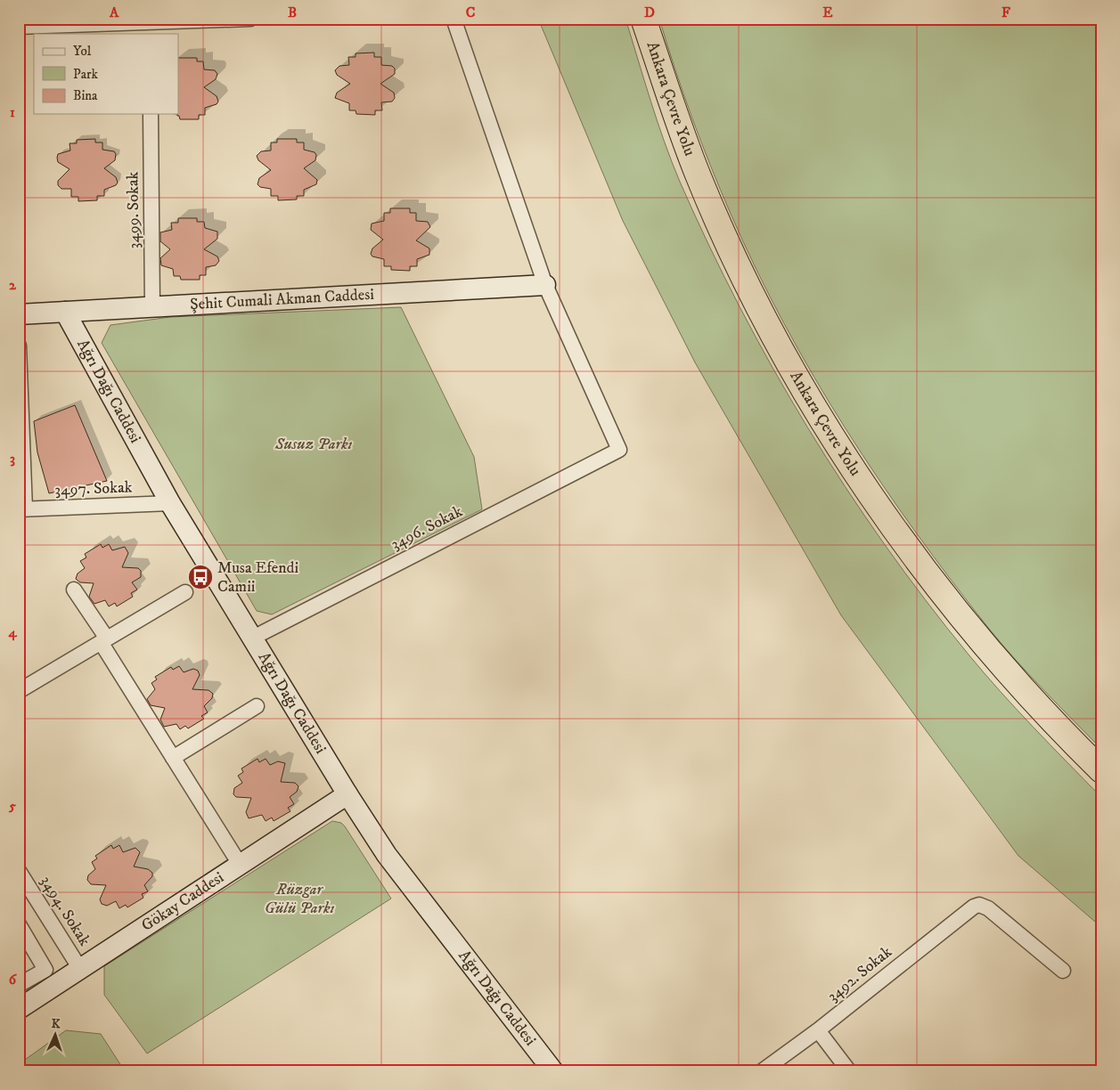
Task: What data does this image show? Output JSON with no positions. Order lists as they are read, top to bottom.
{
  "streets": {
    "highway": ["Ankara Çevre Yolu"],
    "main road": ["Şehit Cumali Akman Caddesi", "Ağrı Dağı Caddesi", "Gökay Caddesi"],
    "street": [
      "3499. Sokak",
      "3497. Sokak",
      "3496. Sokak",
      "3494. Sokak",
      "3492. Sokak"
    ]
  },
  "crossings": [
    ["3499. Sokak", "Şehit Cumali Akman Caddesi"],
    ["Şehit Cumali Akman Caddesi", "Ağrı Dağı Caddesi"],
    ["Şehit Cumali Akman Caddesi", "3496. Sokak"],
    ["Ağrı Dağı Caddesi", "3497. Sokak"],
    ["Ağrı Dağı Caddesi", "3496. Sokak"],
    ["Ağrı Dağı Caddesi", "Gökay Caddesi"],
    ["Gökay Caddesi", "3494. Sokak"]
  ],
  "parks": ["Susuz Parkı", "Rüzgar Gülü Parkı"],
  "places": {
    "bus stop": ["Musa Efendi Camii"]
  },
  "legend": ["Yol", "Park", "Bina"],
  "north": "top",
  "grid": {
    "columns": [
      "A",
      "B",
      "C",
      "D",
      "E",
      "F"
    ],
    "rows": [
      "1",
      "2",
      "3",
      "4",
      "5",
      "6"
    ]
  }
}
